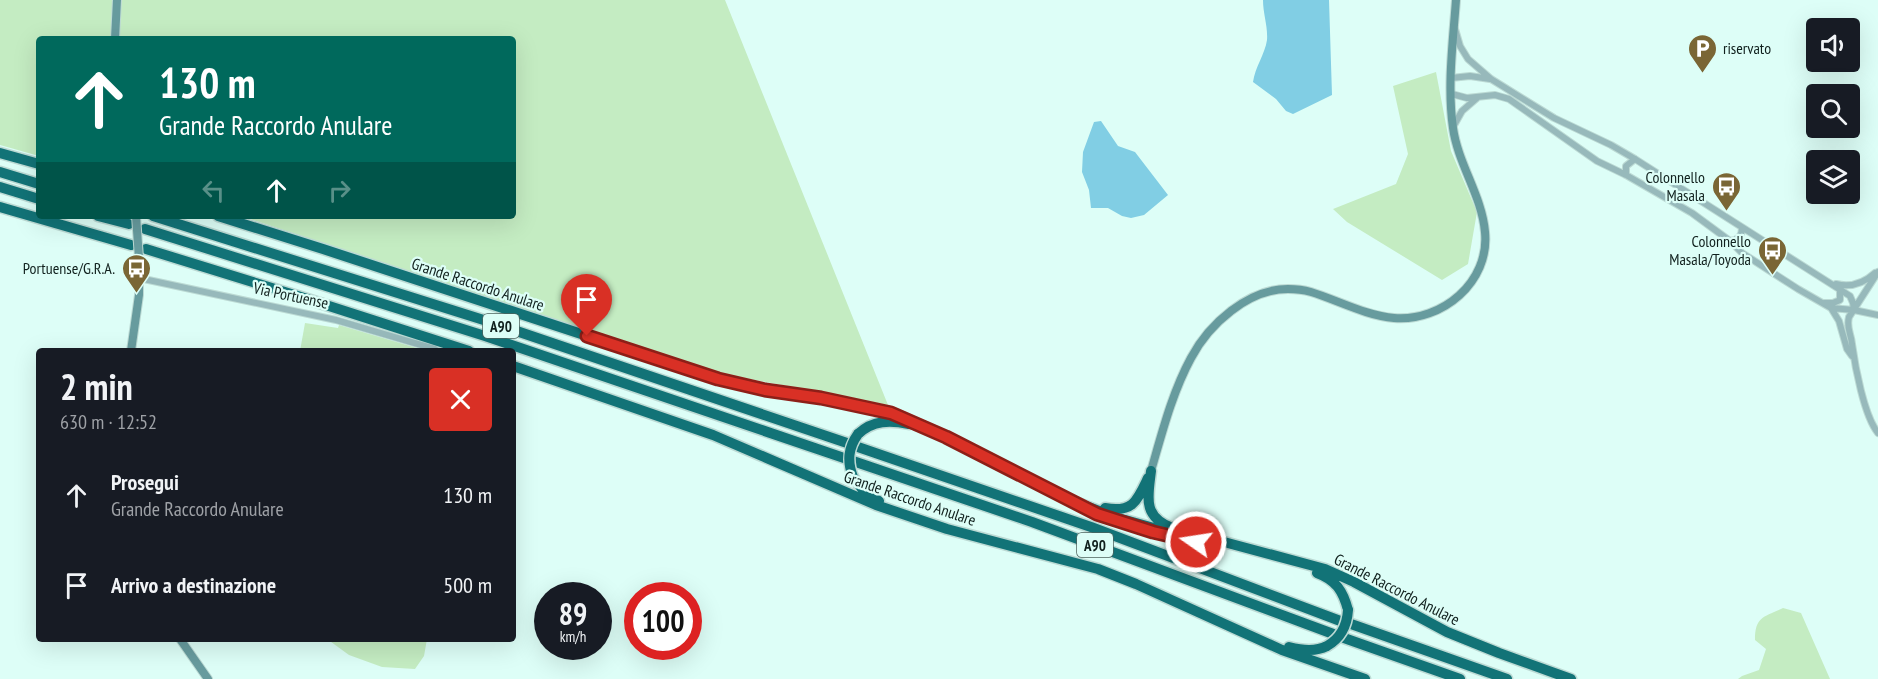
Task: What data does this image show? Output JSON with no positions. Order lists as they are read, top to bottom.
{
  "streets": {
    "highway": ["Grande Raccordo Anulare", "A90"],
    "street": ["Via Portuense"]
  },
  "places": {
    "parking": ["riservato"],
    "bus stop": ["Colonnello Masala", "Colonnello Masala/Toyoda", "Portuense/G.R.A."]
  },
  "page": {
    "turn": ["130 m", "Grande Raccordo Anulare"],
    "heading": ["2 min", "630 m · 12:52"],
    "list": [
      {
        "name": "Prosegui",
        "note": "Grande Raccordo Anulare",
        "value": "130 m"
      },
      {
        "name": "Arrivo a destinazione",
        "value": "500 m"
      }
    ],
    "speed": "89 km/h",
    "limit": "100"
  }
}
